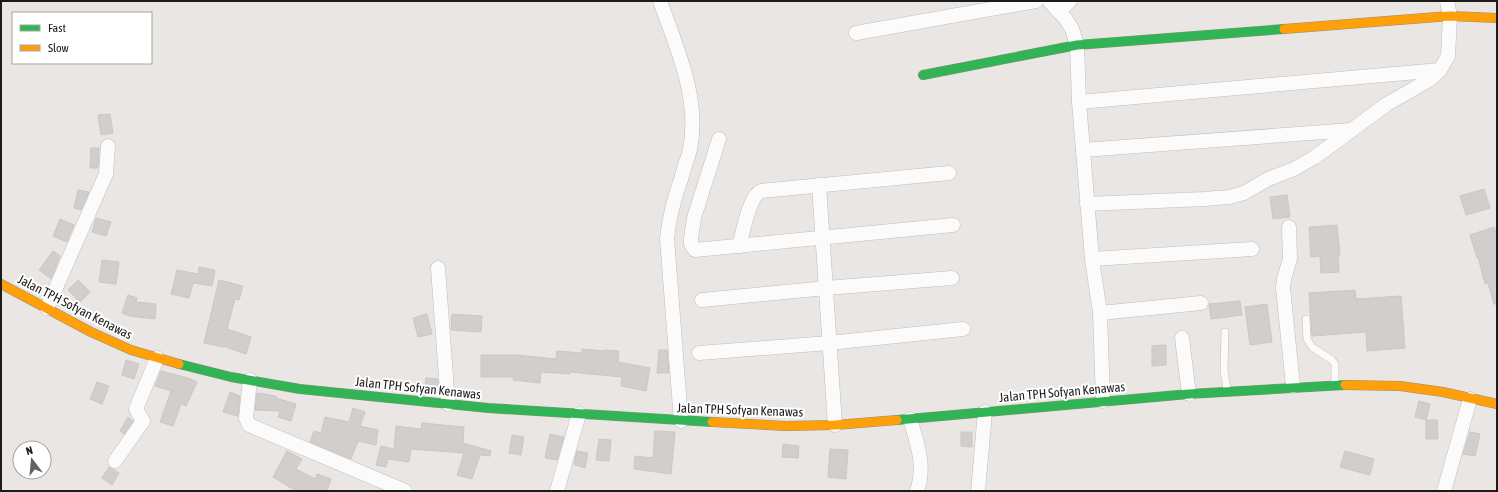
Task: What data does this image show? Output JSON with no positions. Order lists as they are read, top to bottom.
{
  "streets": {
    "street": ["Jalan TPH Sofyan Kenawas"]
  },
  "legend": ["Fast", "Slow"],
  "north": "top"
}
